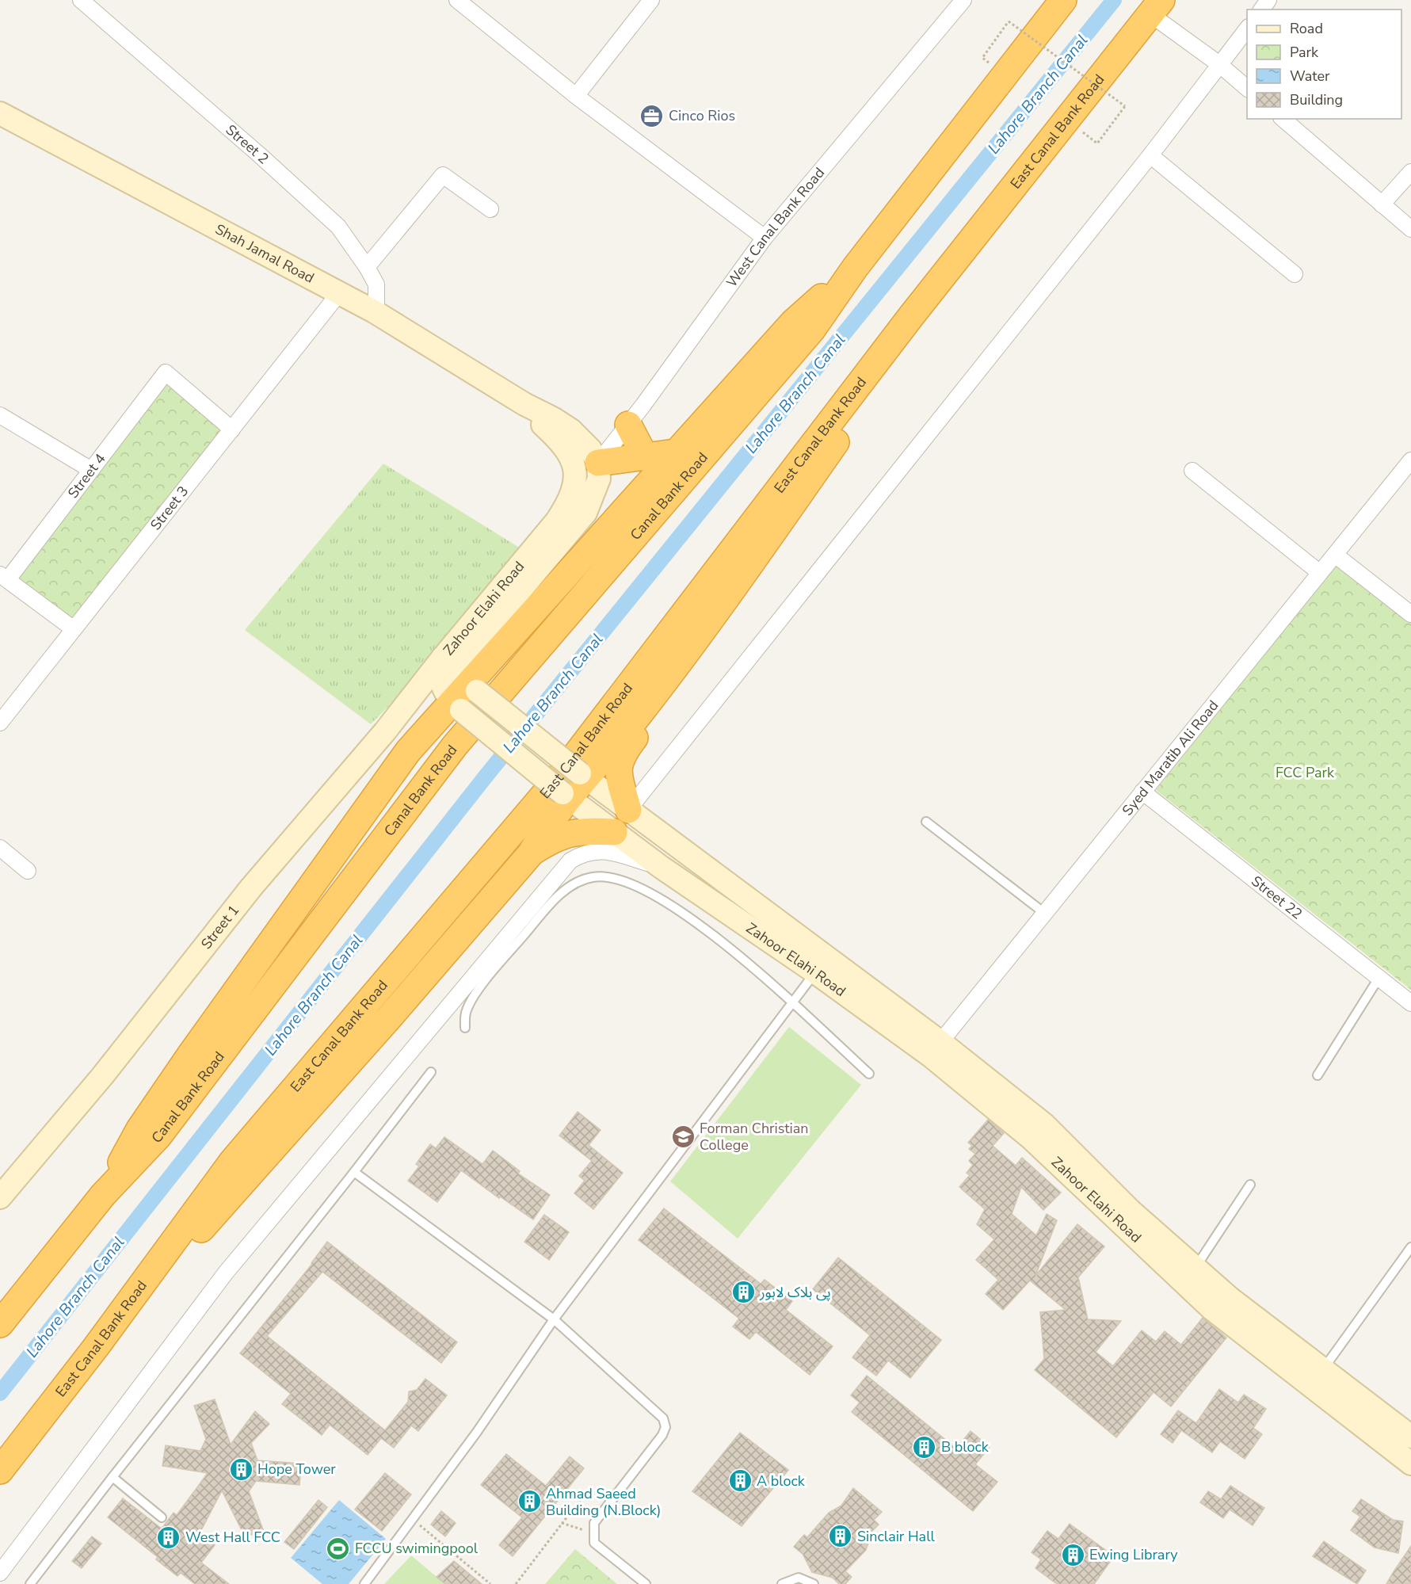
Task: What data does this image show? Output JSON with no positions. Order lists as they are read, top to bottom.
{
  "streets": {
    "highway": ["East Canal Bank Road", "Canal Bank Road"],
    "main road": ["Shah Jamal Road", "Zahoor Elahi Road", "Street 1"],
    "street": [
      "Street 2",
      "West Canal Bank Road",
      "Street 4",
      "Street 3",
      "Syed Maratib Ali Road",
      "Street 22"
    ]
  },
  "crossings": [
    ["Street 2", "Shah Jamal Road"],
    ["Shah Jamal Road", "Street 3"],
    ["Shah Jamal Road", "Zahoor Elahi Road"],
    ["Street 4", "Street 3"],
    ["Zahoor Elahi Road", "Syed Maratib Ali Road"],
    ["Zahoor Elahi Road", "Street 1"],
    ["Syed Maratib Ali Road", "Street 22"]
  ],
  "water": ["Lahore Branch Canal"],
  "parks": ["FCC Park"],
  "places": {
    "office": ["Cinco Rios"],
    "school or university": ["Forman Christian College"],
    "building": [
      "پی بلاک لاہور",
      "B block",
      "Hope Tower",
      "A block",
      "Ahmad Saeed Building (N.Block)",
      "Sinclair Hall",
      "West Hall FCC",
      "Ewing Library"
    ],
    "sports": ["FCCU swimingpool"]
  },
  "legend": [
    "Road",
    "Park",
    "Water",
    "Building"
  ]
}
